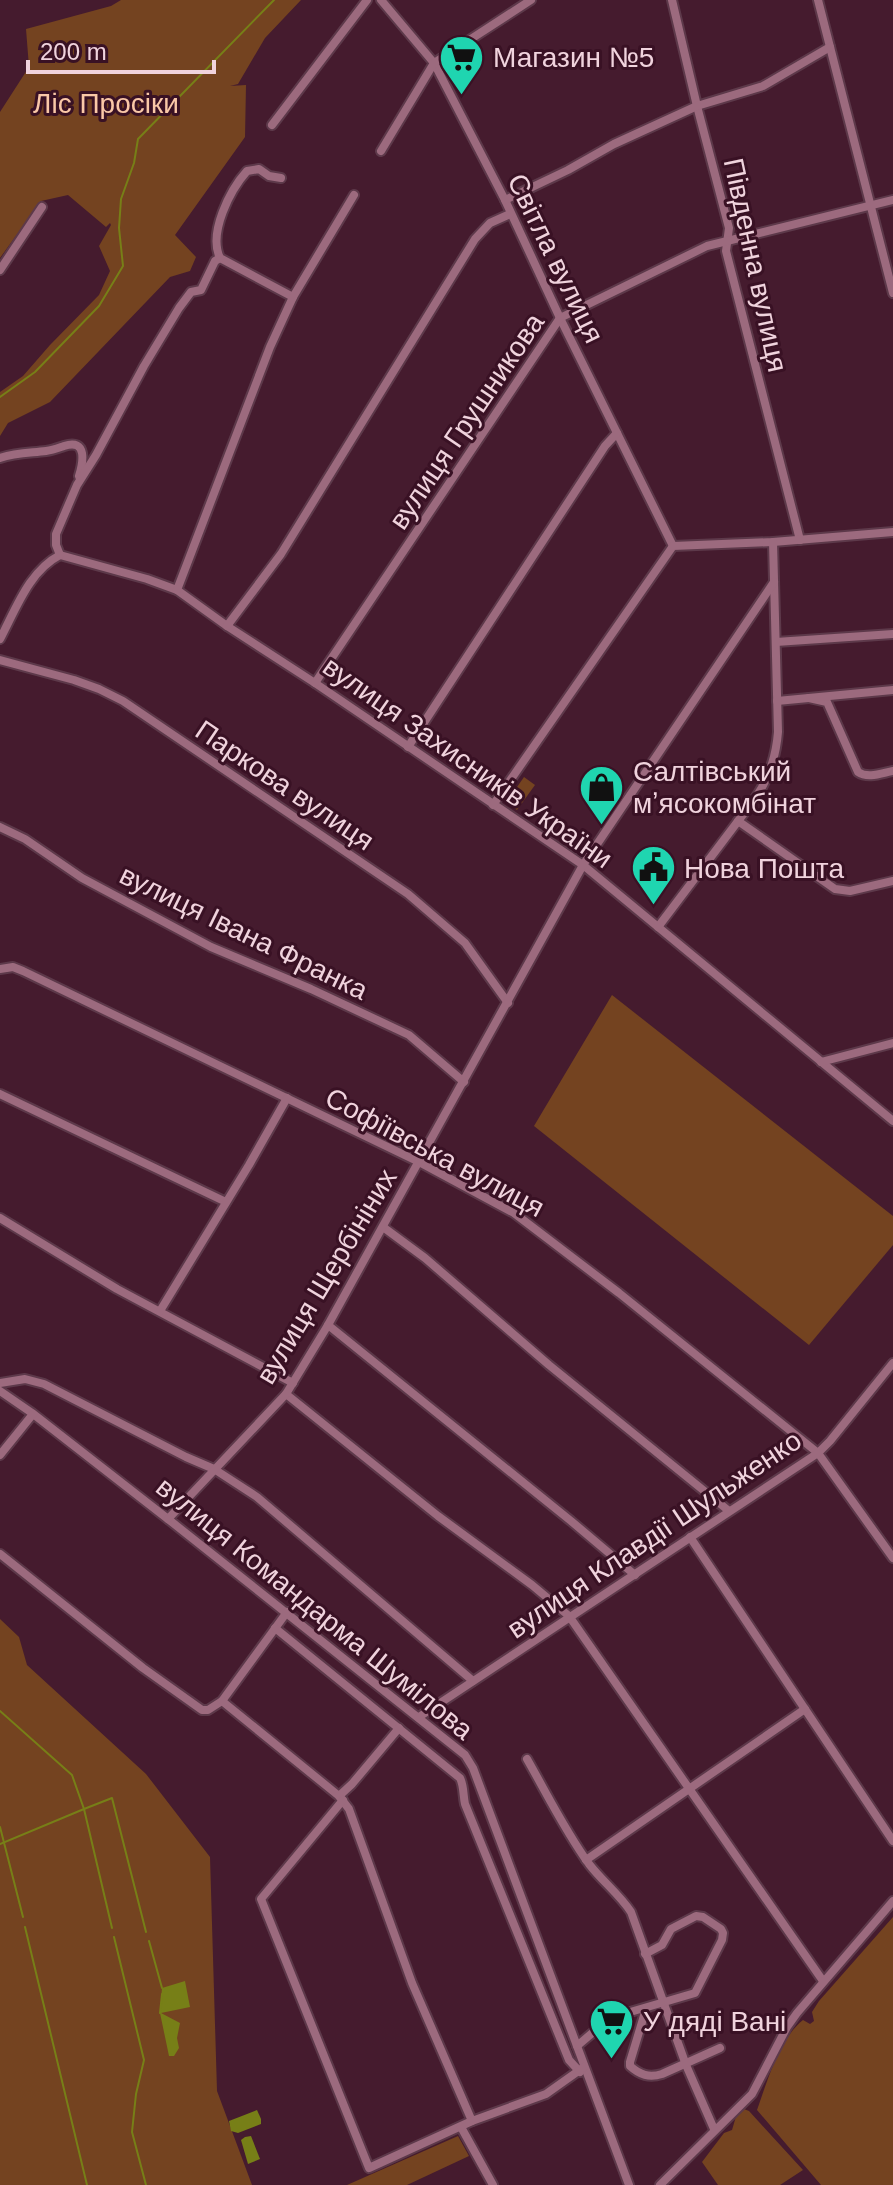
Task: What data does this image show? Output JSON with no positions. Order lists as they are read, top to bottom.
{
  "streets": {
    "street": [
      "Світла вулиця",
      "Південна вулиця",
      "вулиця Грушникова",
      "вулиця Захисників України",
      "Паркова вулиця",
      "вулиця Івана Франка",
      "Софіївська вулиця",
      "вулиця Щербініних",
      "вулиця Клавдії Шульженко",
      "вулиця Командарма Шумілова"
    ]
  },
  "crossings": [
    ["Світла вулиця", "вулиця Грушникова"],
    ["Південна вулиця", "вулиця Грушникова"],
    ["вулиця Грушникова", "вулиця Захисників України"],
    ["вулиця Захисників України", "вулиця Щербініних"],
    ["Паркова вулиця", "вулиця Щербініних"],
    ["вулиця Івана Франка", "вулиця Щербініних"],
    ["Софіївська вулиця", "вулиця Щербініних"],
    ["Софіївська вулиця", "вулиця Клавдії Шульженко"],
    ["вулиця Щербініних", "вулиця Командарма Шумілова"],
    ["вулиця Клавдії Шульженко", "вулиця Командарма Шумілова"]
  ],
  "parks": ["Ліс Просіки"],
  "places": {
    "supermarket": ["Магазин №5", "У дяді Вані"],
    "shop": ["Салтівський мʼясокомбінат"],
    "public building": ["Нова Пошта"]
  },
  "scale_bar": "200 m"
}
